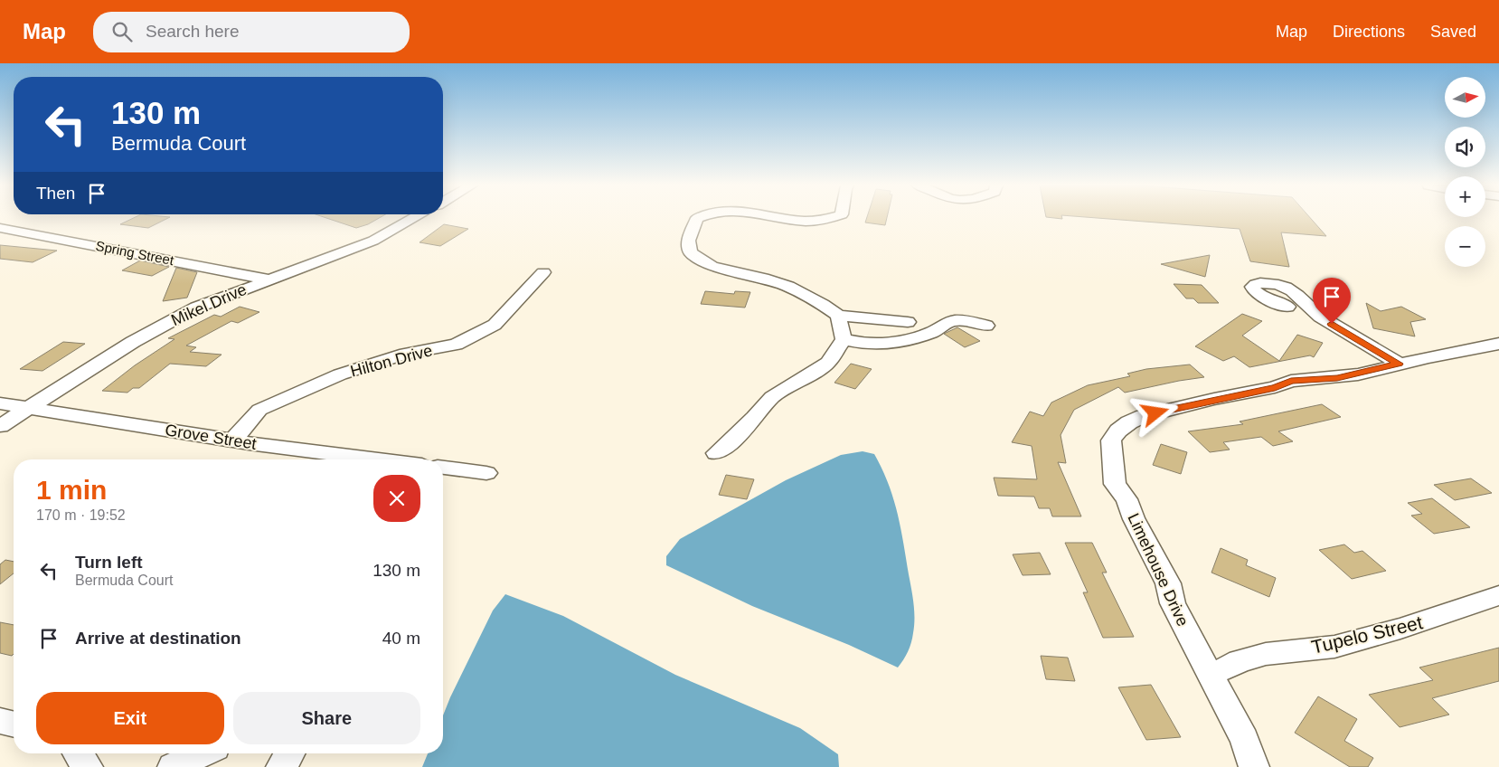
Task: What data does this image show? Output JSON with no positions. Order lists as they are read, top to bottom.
{
  "streets": {
    "street": [
      "Spring Street",
      "Mikel Drive",
      "Hilton Drive",
      "Grove Street",
      "Limehouse Drive",
      "Tupelo Street"
    ]
  },
  "crossings": [
    ["Spring Street", "Mikel Drive"],
    ["Mikel Drive", "Grove Street"],
    ["Hilton Drive", "Grove Street"],
    ["Limehouse Drive", "Tupelo Street"]
  ],
  "north": "right",
  "page": {
    "header": "Map",
    "search": "Search here",
    "nav": ["Map", "Directions", "Saved"],
    "map_buttons": ["+", "−"],
    "turn": ["130 m", "Bermuda Court"],
    "then": "Then",
    "heading": ["1 min", "170 m · 19:52"],
    "list": [
      {
        "name": "Turn left",
        "note": "Bermuda Court",
        "value": "130 m"
      },
      {
        "name": "Arrive at destination",
        "value": "40 m"
      }
    ],
    "buttons": ["Exit", "Share"]
  }
}
